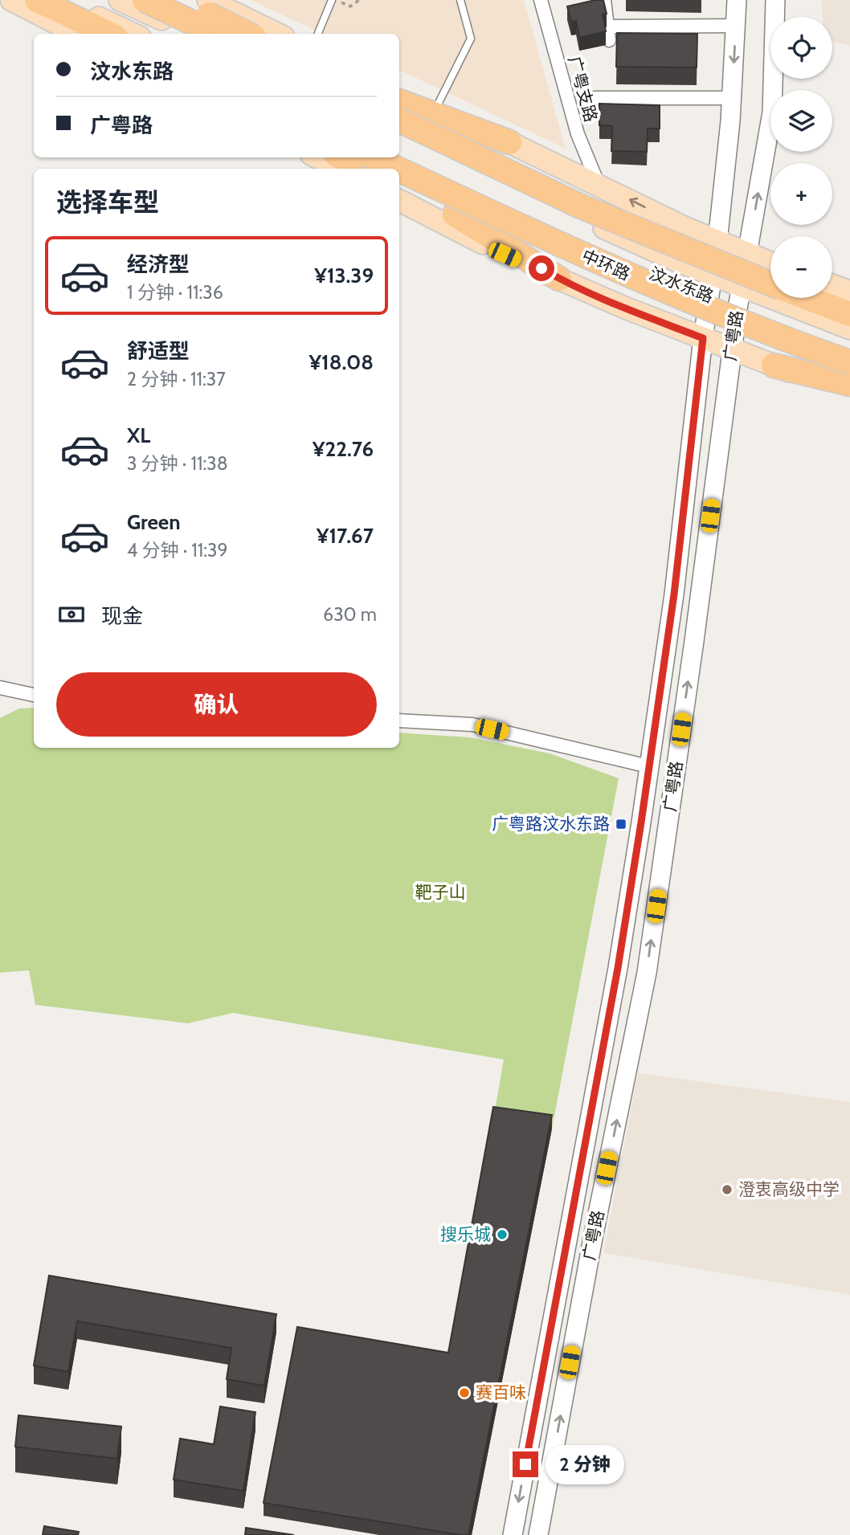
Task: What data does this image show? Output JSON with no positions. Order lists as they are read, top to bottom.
{
  "streets": {
    "highway": ["中环路"],
    "main road": ["汶水东路", "广粤路"],
    "street": ["广粤支路"]
  },
  "crossings": [
    ["汶水东路", "广粤路"]
  ],
  "parks": ["靶子山"],
  "places": {
    "transit": ["广粤路汶水东路"],
    "other": ["澄衷高级中学", "搜乐城", "赛百味"]
  },
  "page": {
    "map_buttons": ["+", "−"],
    "banner": ["汶水东路", "广粤路"],
    "heading": "选择车型",
    "list": [
      {
        "name": "经济型",
        "note": "1 分钟 · 11:36",
        "value": "¥13.39"
      },
      {
        "name": "舒适型",
        "note": "2 分钟 · 11:37",
        "value": "¥18.08"
      },
      {
        "name": "XL",
        "note": "3 分钟 · 11:38",
        "value": "¥22.76"
      },
      {
        "name": "Green",
        "note": "4 分钟 · 11:39",
        "value": "¥17.67"
      }
    ],
    "pay": ["现金", "630 m"],
    "buttons": "确认",
    "bubble": "2 分钟"
  }
}
